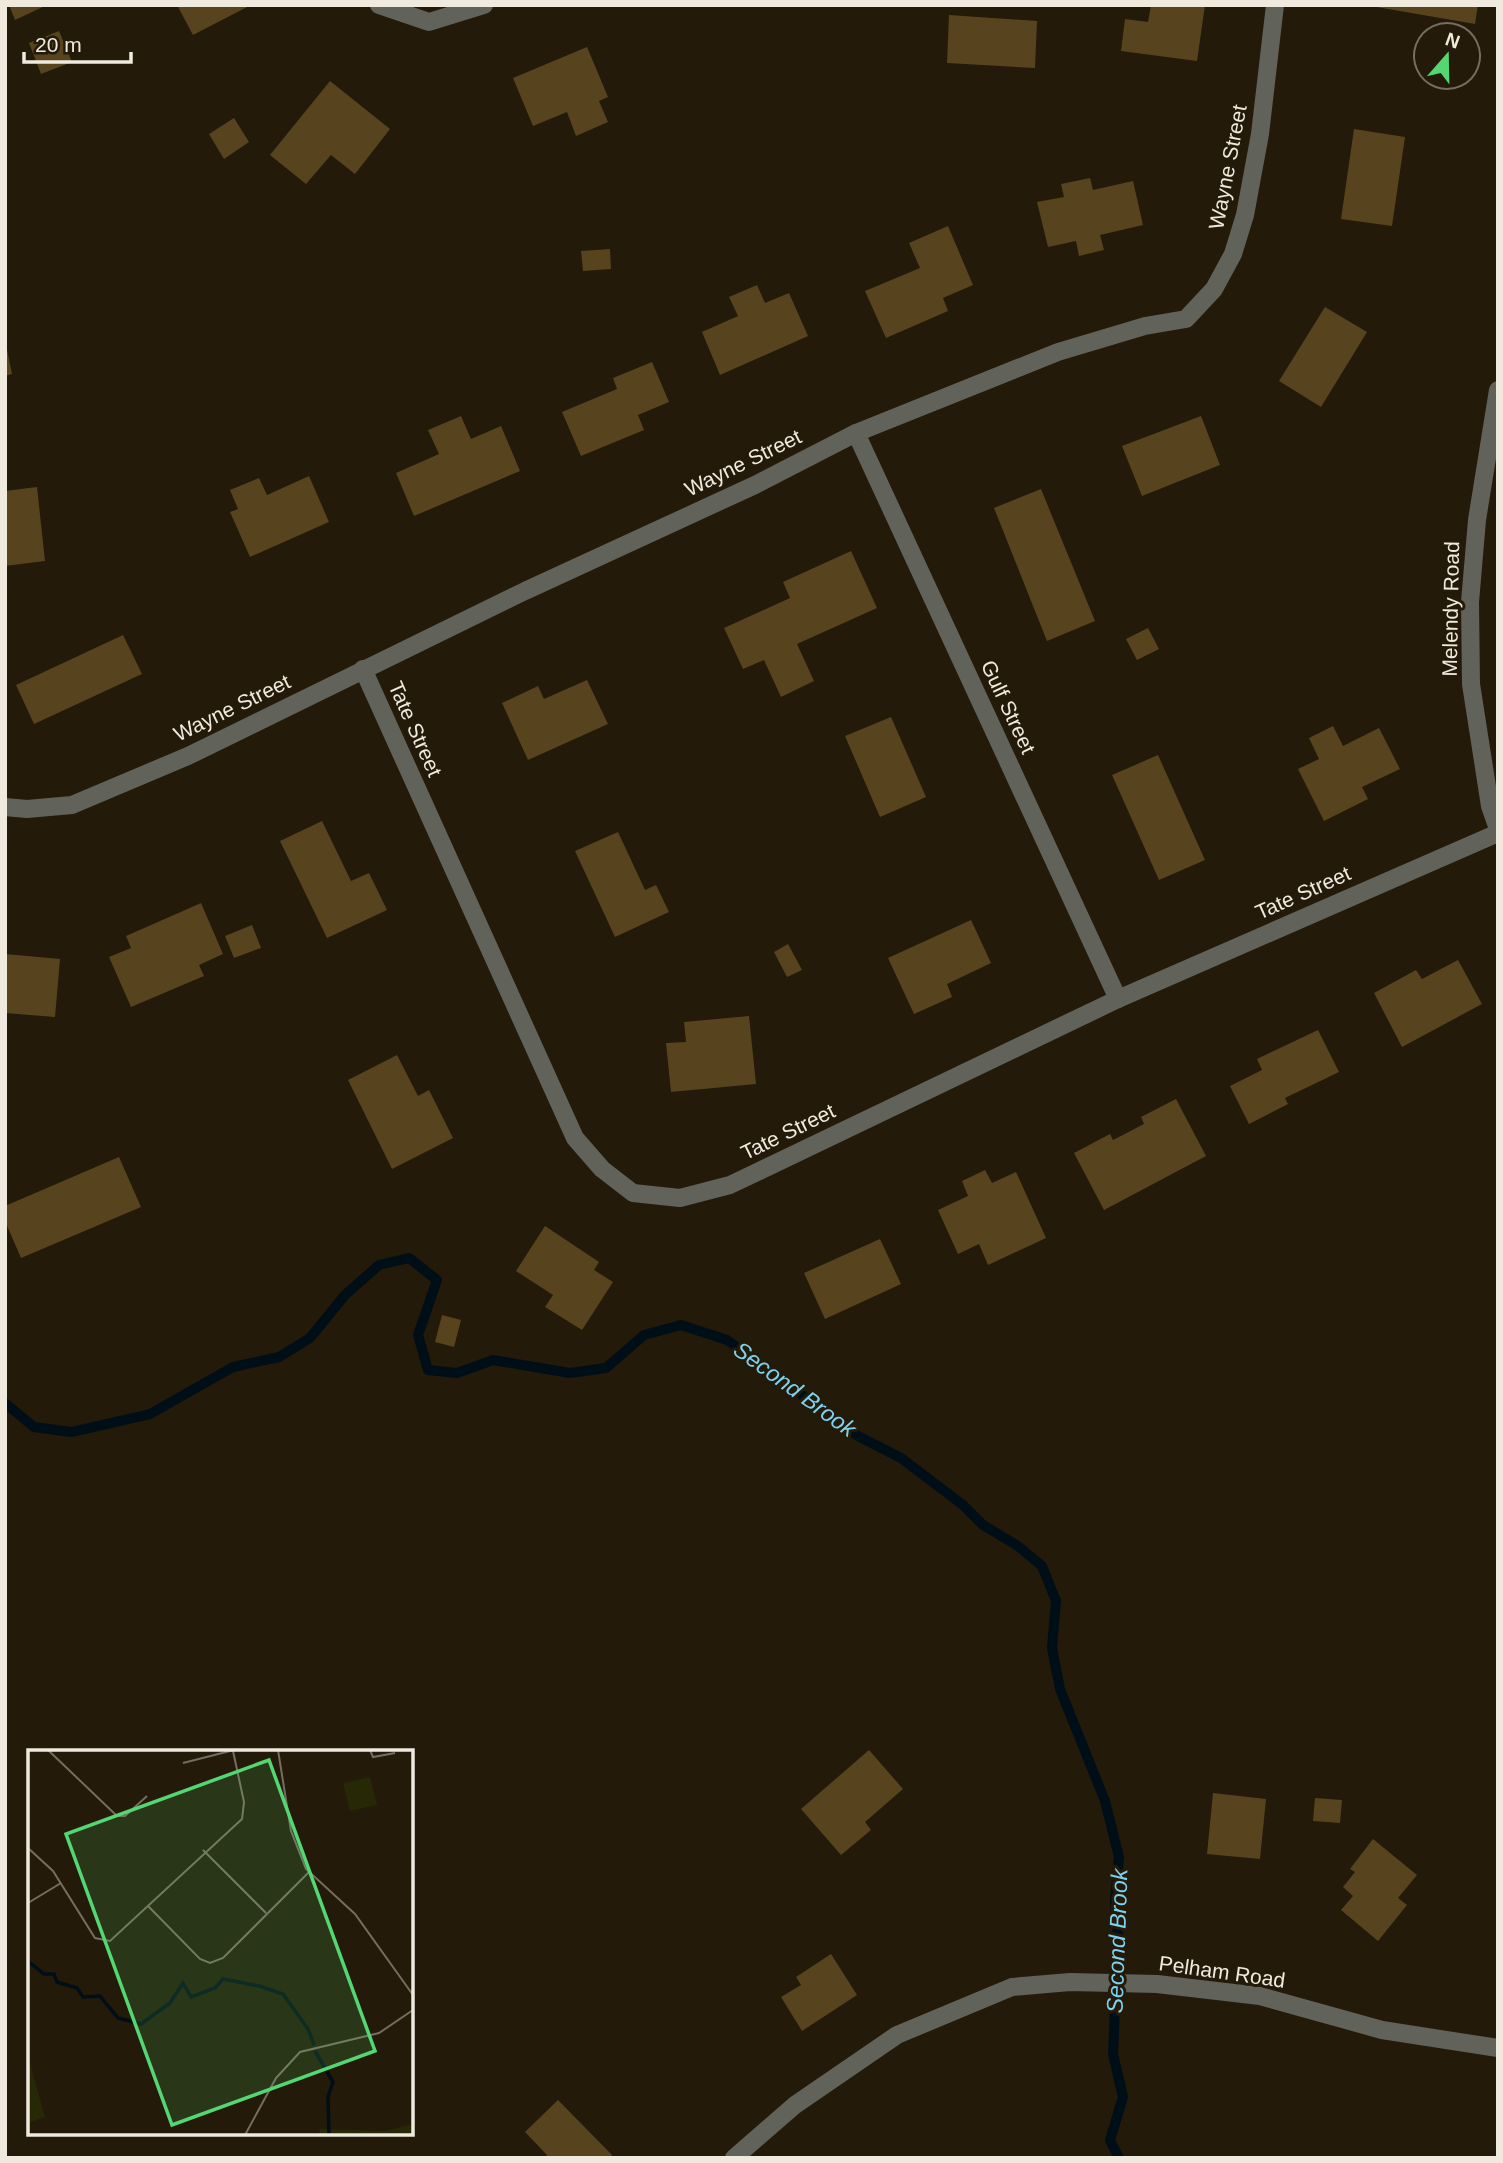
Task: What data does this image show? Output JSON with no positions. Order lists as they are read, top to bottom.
{
  "streets": {
    "street": [
      "Wayne Street",
      "Melendy Road",
      "Gulf Street",
      "Tate Street",
      "Pelham Road"
    ]
  },
  "crossings": [
    ["Wayne Street", "Gulf Street"],
    ["Wayne Street", "Tate Street"],
    ["Melendy Road", "Tate Street"],
    ["Gulf Street", "Tate Street"]
  ],
  "water": ["Second Brook"],
  "scale_bar": "20 m",
  "north": "top"
}
